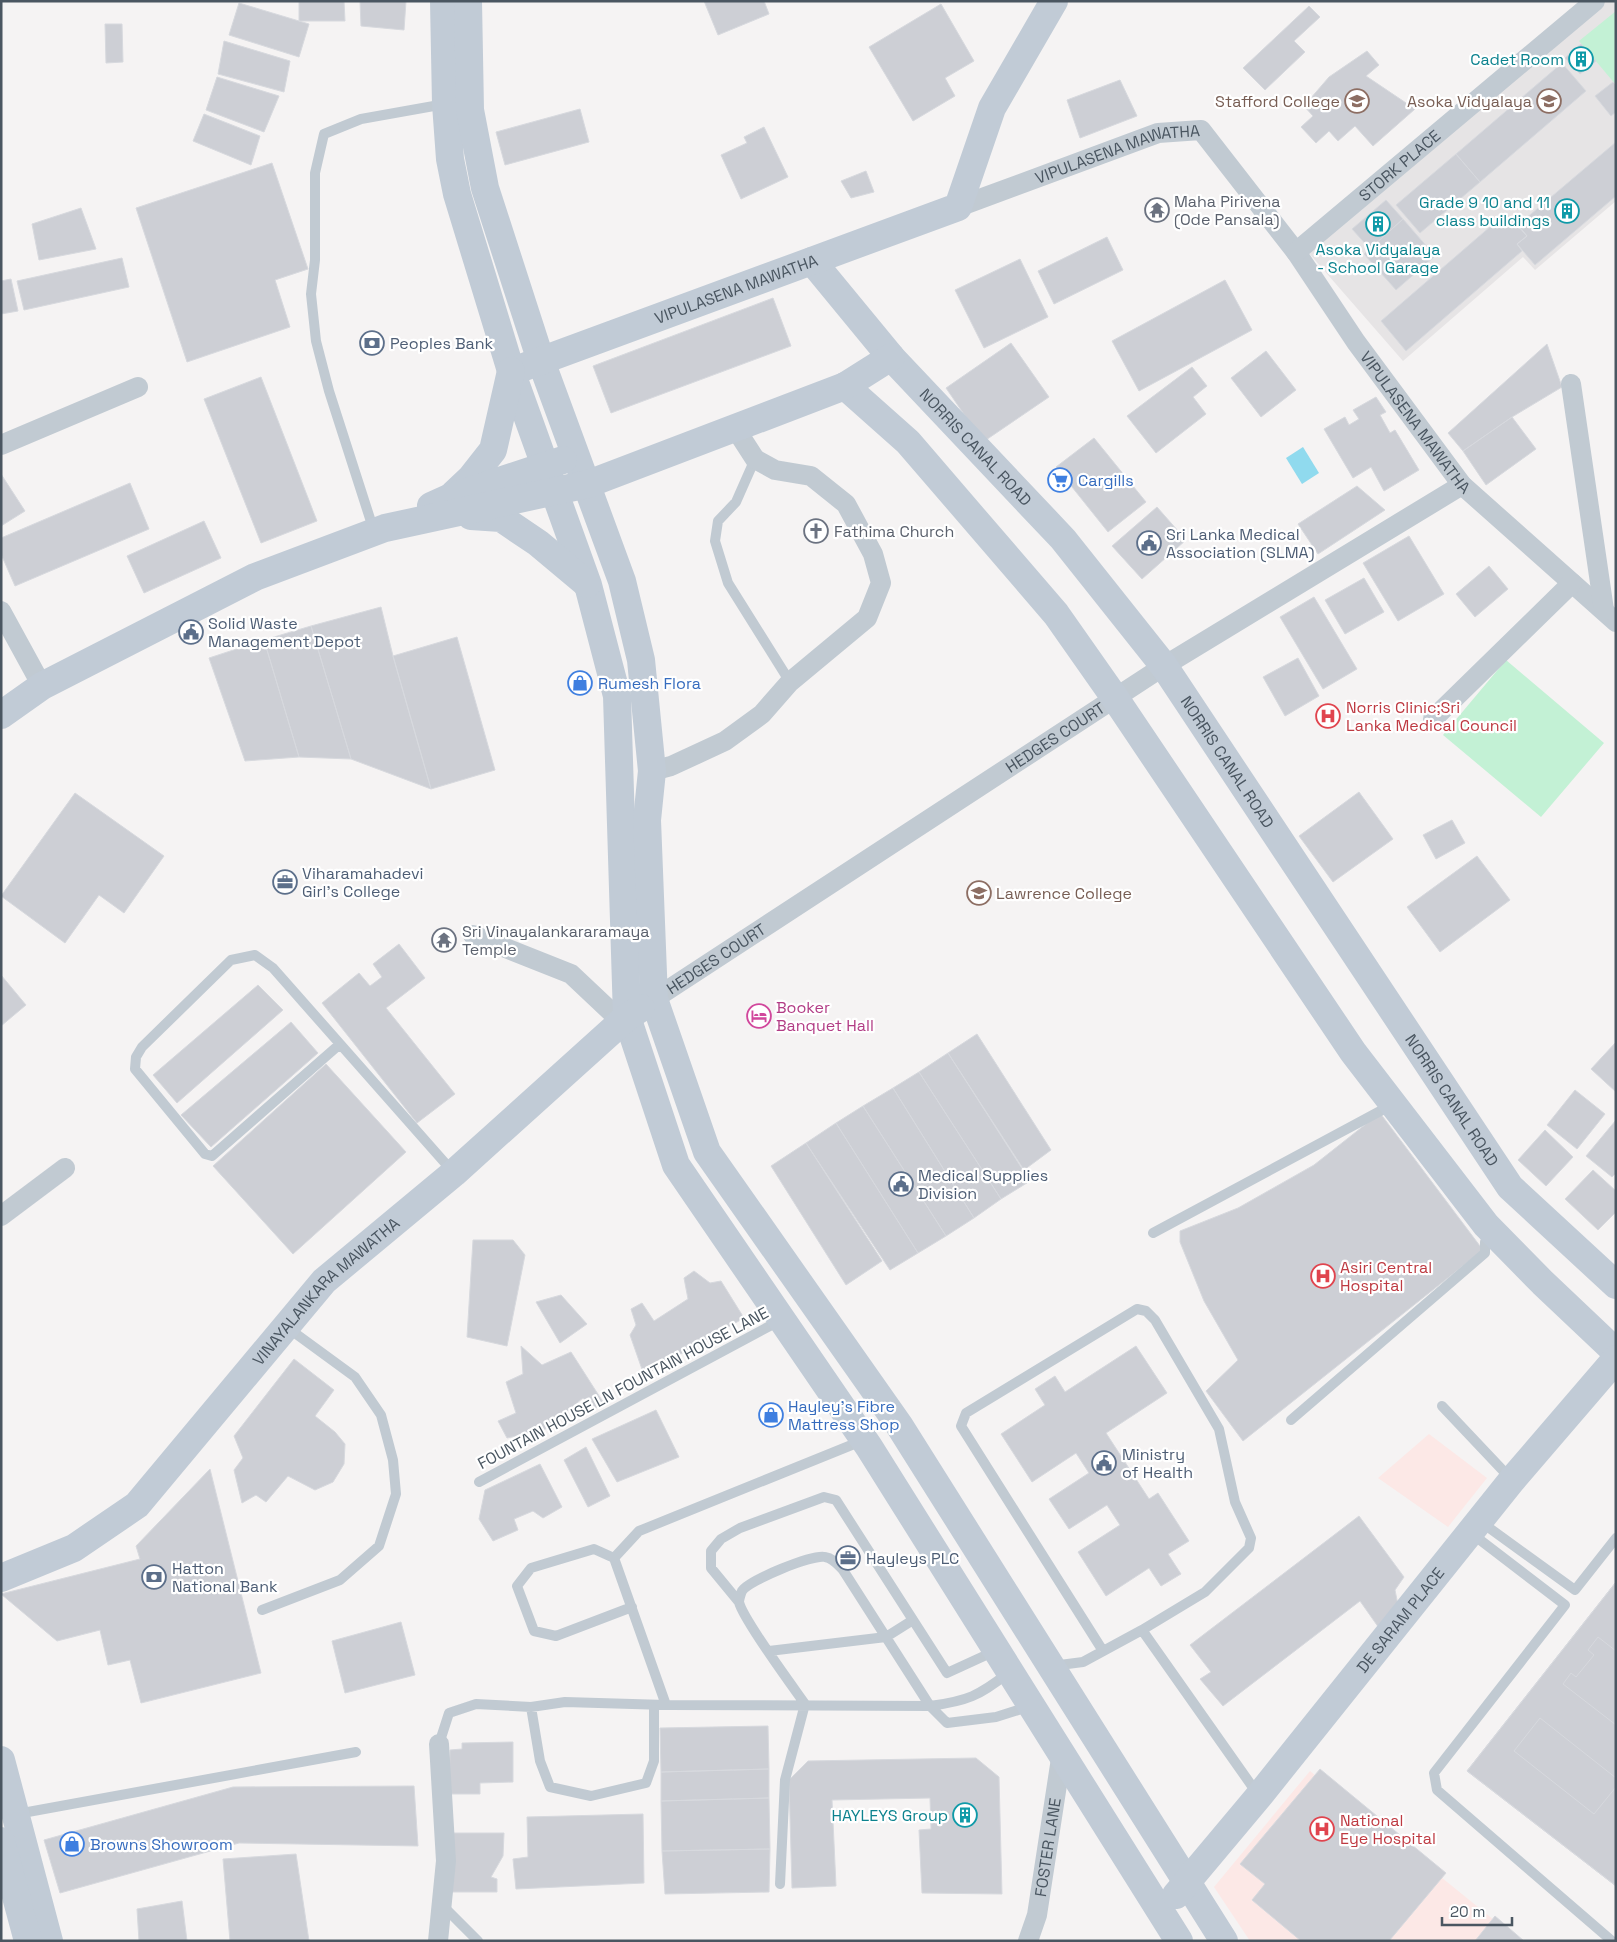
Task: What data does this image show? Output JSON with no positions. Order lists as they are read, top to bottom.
{
  "streets": {
    "street": [
      "VIPULASENA MAWATHA",
      "STORK PLACE",
      "NORRIS CANAL ROAD",
      "HEDGES COURT",
      "VINAYALANKARA MAWATHA",
      "DE SARAM PLACE",
      "FOSTER LANE"
    ],
    "lane": ["FOUNTAIN HOUSE LN FOUNTAIN HOUSE LANE"]
  },
  "crossings": [
    ["VIPULASENA MAWATHA", "STORK PLACE"],
    ["VIPULASENA MAWATHA", "NORRIS CANAL ROAD"],
    ["VIPULASENA MAWATHA", "HEDGES COURT"],
    ["NORRIS CANAL ROAD", "HEDGES COURT"],
    ["HEDGES COURT", "VINAYALANKARA MAWATHA"]
  ],
  "places": {
    "building": [
      "Cadet Room",
      "Grade 9 10 and 11 class buildings",
      "Asoka Vidyalaya - School Garage",
      "HAYLEYS Group"
    ],
    "school or university": ["Stafford College", "Asoka Vidyalaya", "Lawrence College"],
    "temple": ["Maha Pirivena (Ode Pansala)", "Sri Vinayalankararamaya Temple"],
    "bank": ["Peoples Bank", "Hatton National Bank"],
    "supermarket": ["Cargills"],
    "church": ["Fathima Church"],
    "public building": [
      "Sri Lanka Medical Association (SLMA)",
      "Solid Waste Management Depot",
      "Medical Supplies Division",
      "Ministry of Health"
    ],
    "shop": ["Rumesh Flora", "Hayley's Fibre Mattress Shop", "Browns Showroom"],
    "hospital": ["Norris Clinic;Sri Lanka Medical Council", "Asiri Central Hospital", "National Eye Hospital"],
    "office": ["Viharamahadevi Girl's College", "Hayleys PLC"],
    "hotel": ["Booker Banquet Hall"]
  },
  "scale_bar": "20 m"
}
